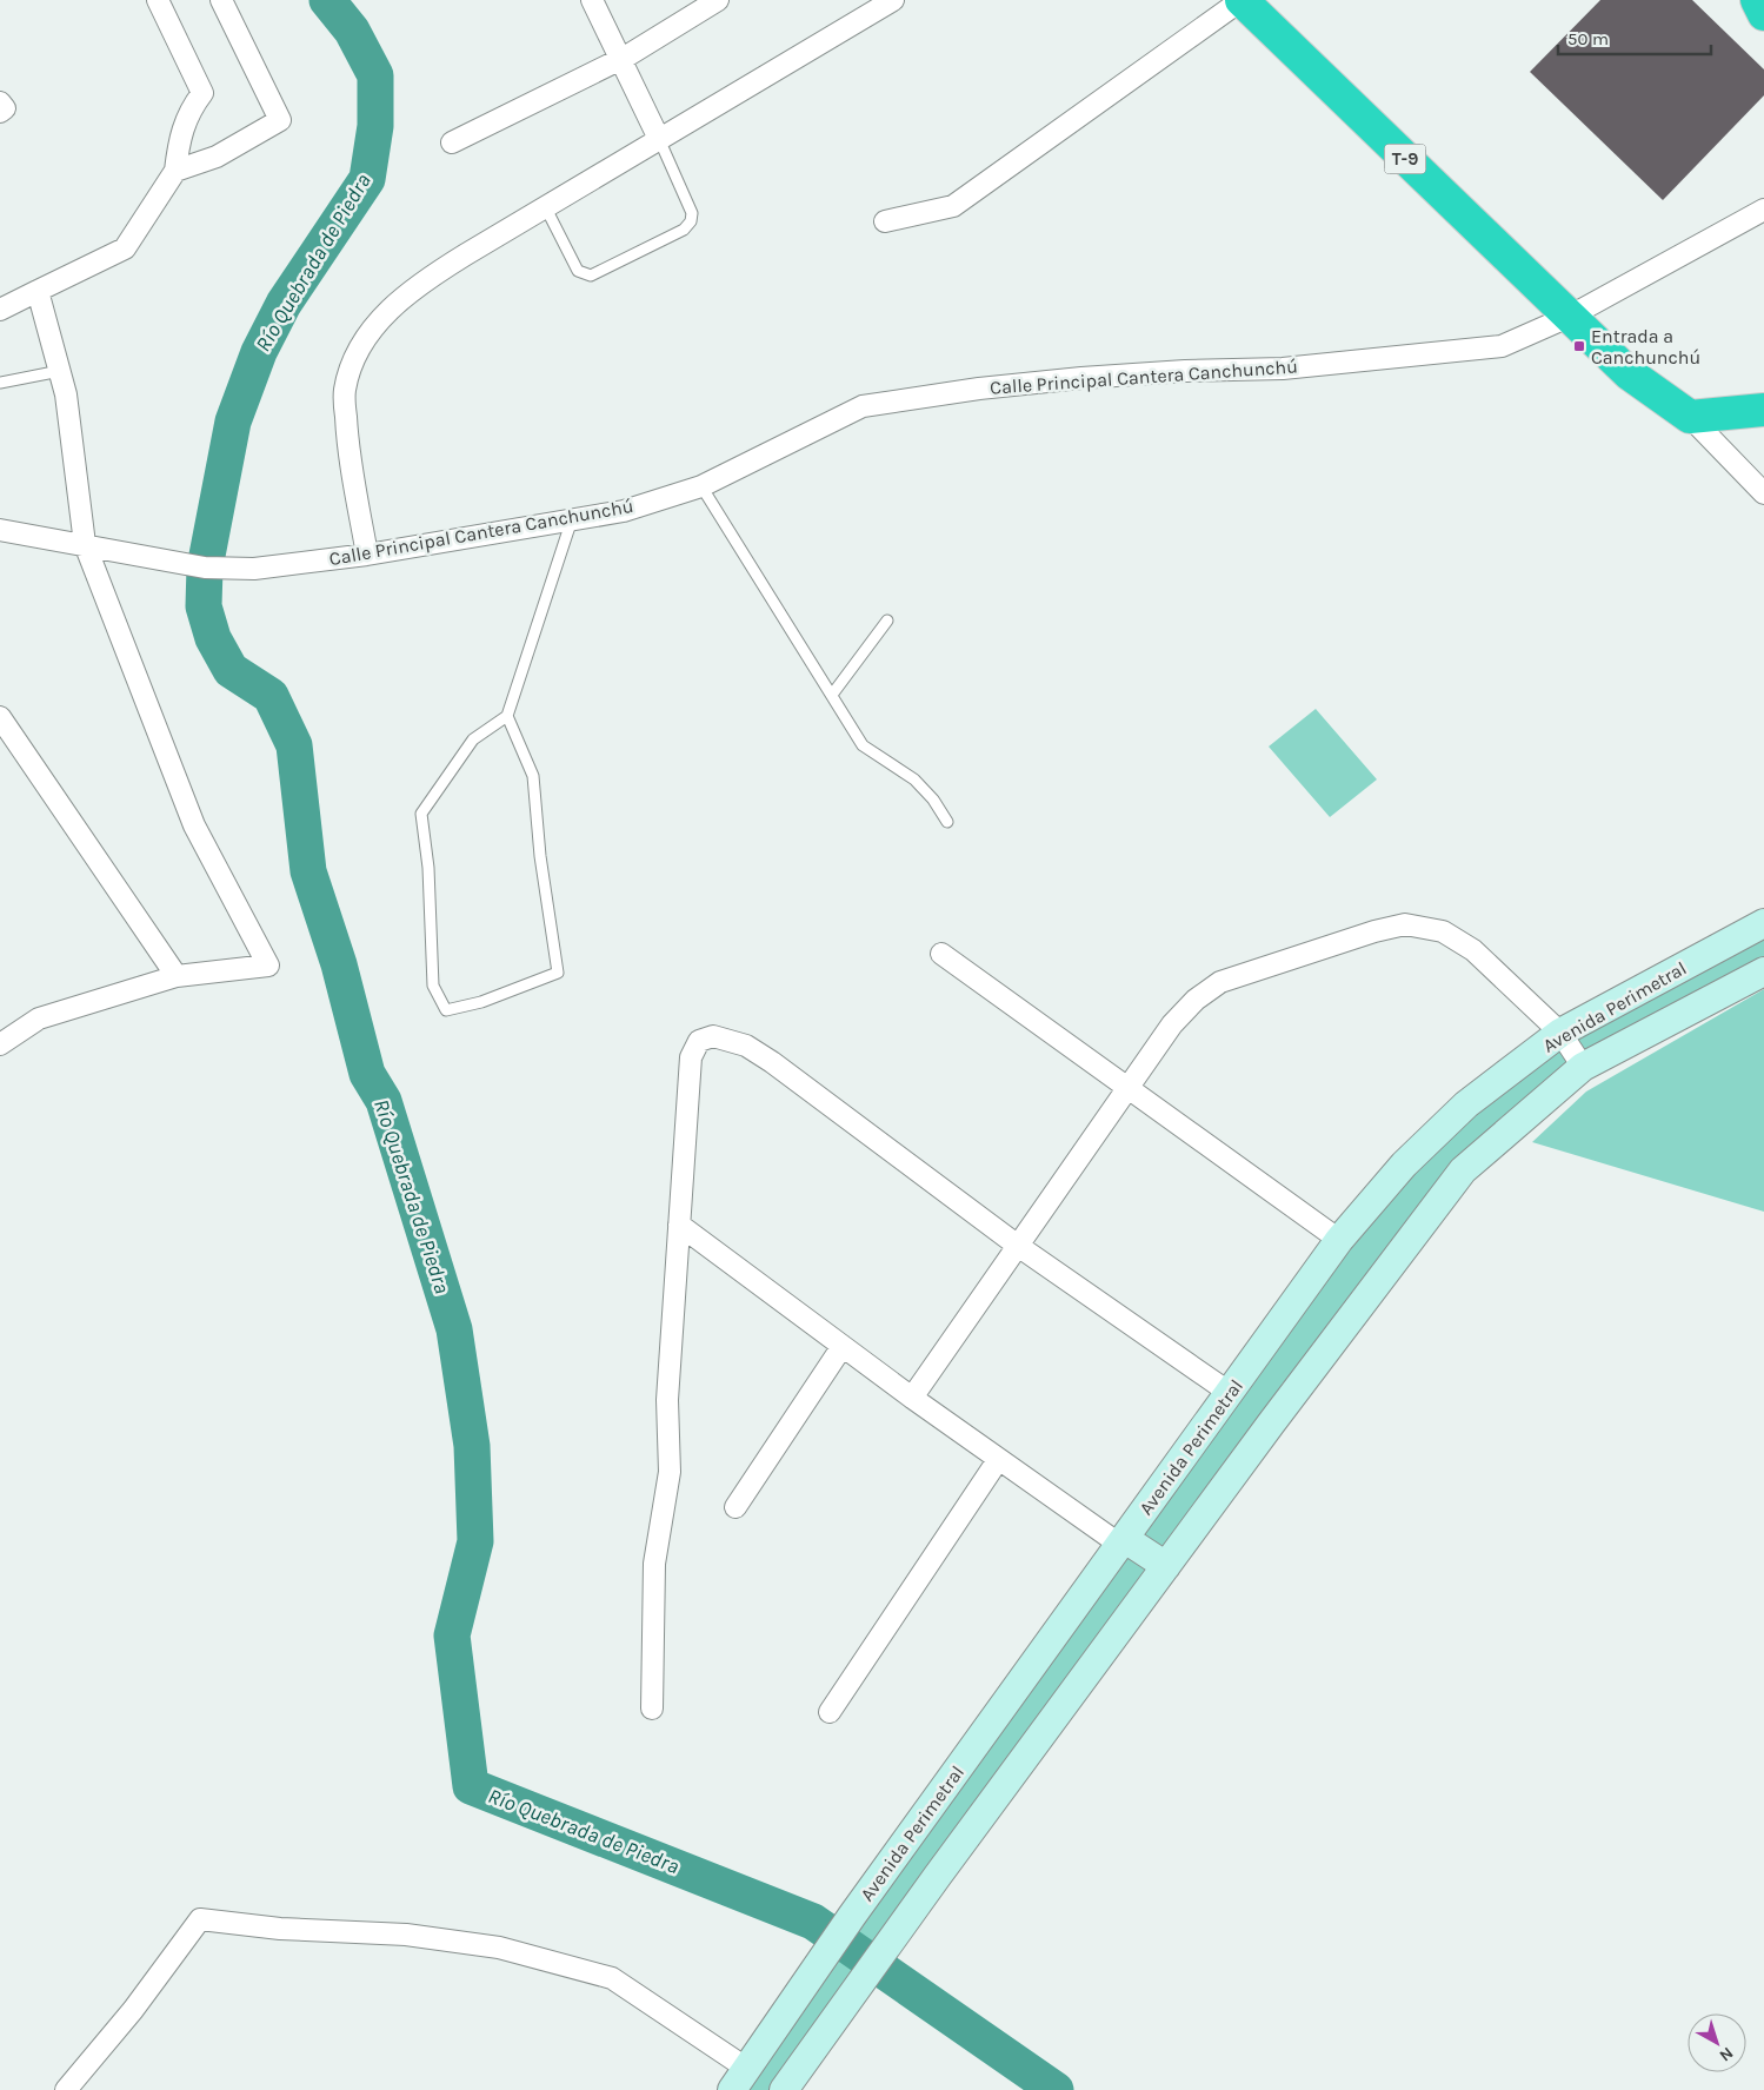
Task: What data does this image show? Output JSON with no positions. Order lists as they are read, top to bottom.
{
  "streets": {
    "highway": ["T-9"],
    "main road": ["Avenida Perimetral"],
    "street": ["Calle Principal Cantera Canchunchú"]
  },
  "crossings": [
    ["T-9", "Calle Principal Cantera Canchunchú"]
  ],
  "water": ["Río Quebrada de Piedra"],
  "places": {
    "transit": ["Entrada a Canchunchú"]
  },
  "scale_bar": "50 m",
  "north": "bottom right"
}
